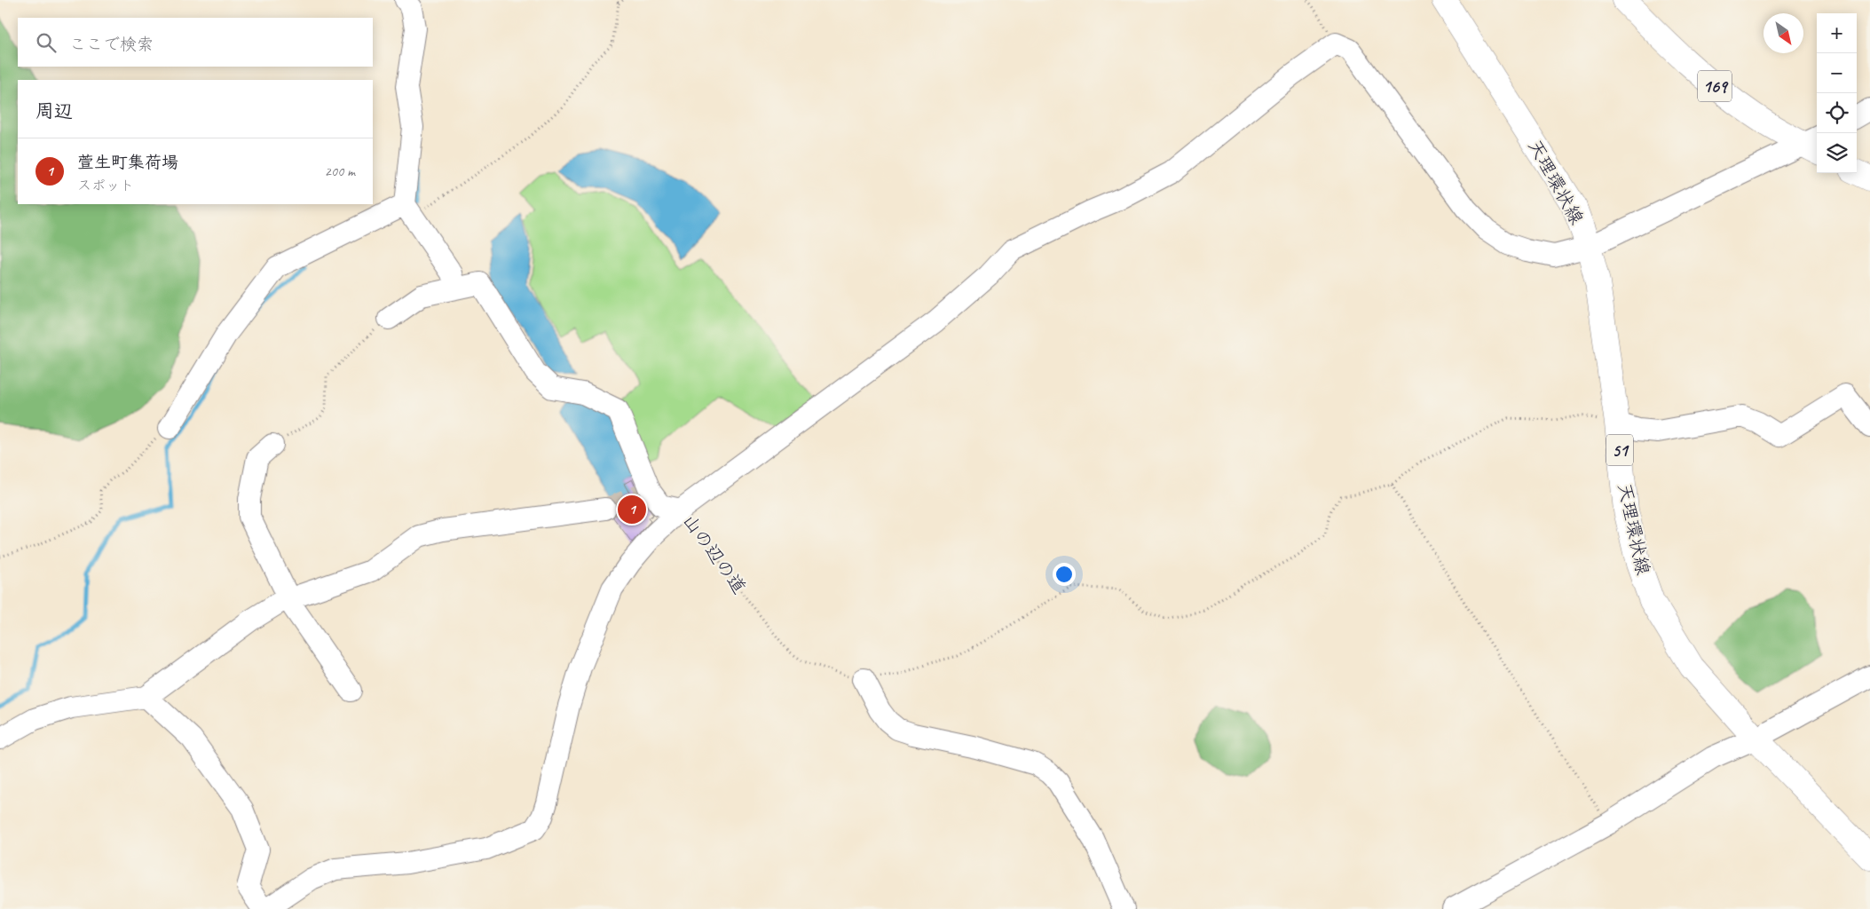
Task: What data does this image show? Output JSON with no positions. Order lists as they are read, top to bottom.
{
  "streets": {
    "main road": ["169", "天理環状線", "51"],
    "street": ["山の辺の道"]
  },
  "north": "bottom right",
  "page": {
    "map_buttons": ["+", "−"],
    "search": "ここで検索",
    "heading": "周辺",
    "list": [
      {
        "mark": "1",
        "name": "萱生町集荷場",
        "note": "スポット",
        "value": "200 m"
      }
    ],
    "pins": "1"
  }
}
